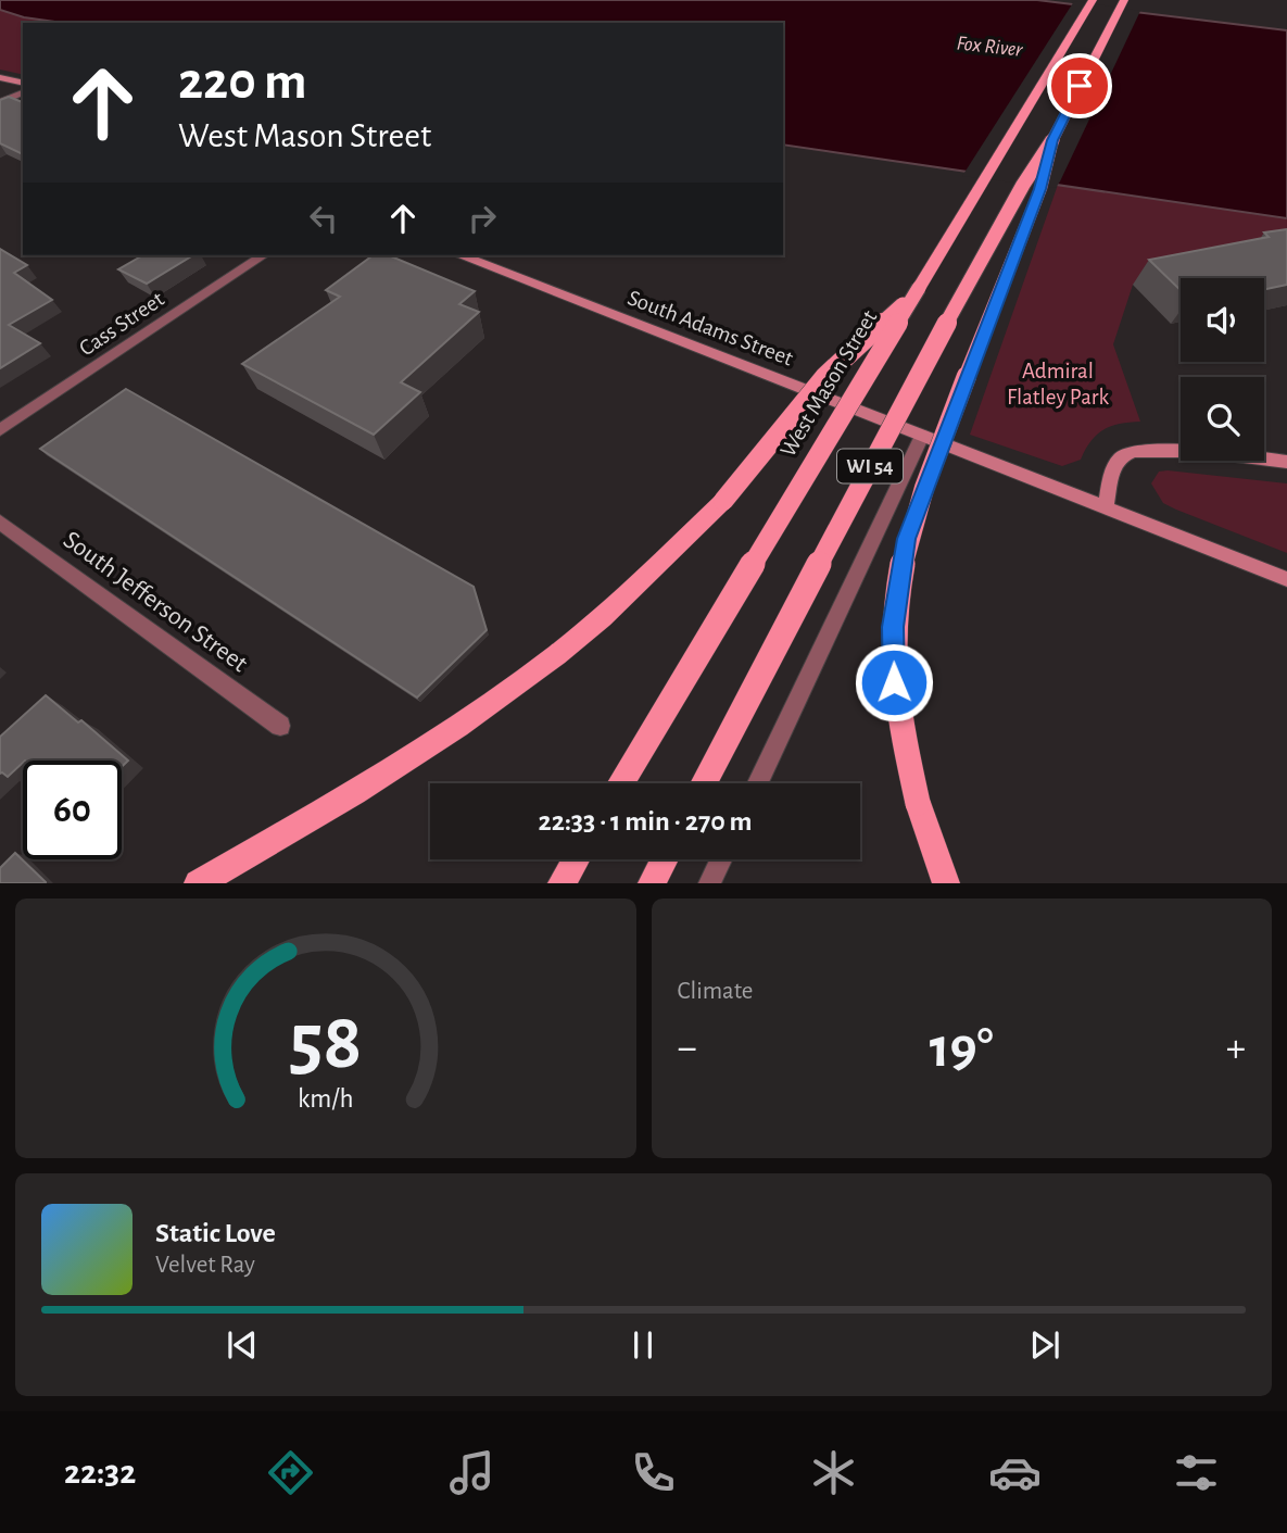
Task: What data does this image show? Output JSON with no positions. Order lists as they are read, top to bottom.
{
  "streets": {
    "main road": ["West Mason Street", "WI 54"],
    "street": ["Cass Street", "South Adams Street", "South Jefferson Street"]
  },
  "water": ["Fox River"],
  "parks": ["Admiral Flatley Park"],
  "page": {
    "turn": ["220 m", "West Mason Street"],
    "limit": "60",
    "trip": "22:33 · 1 min · 270 m",
    "tile": "Climate",
    "heat": ["−", "19°", "+"],
    "song": ["Static Love", "Velvet Ray"],
    "tabs": "22:32",
    "gauge": ["58", "km/h"]
  }
}
